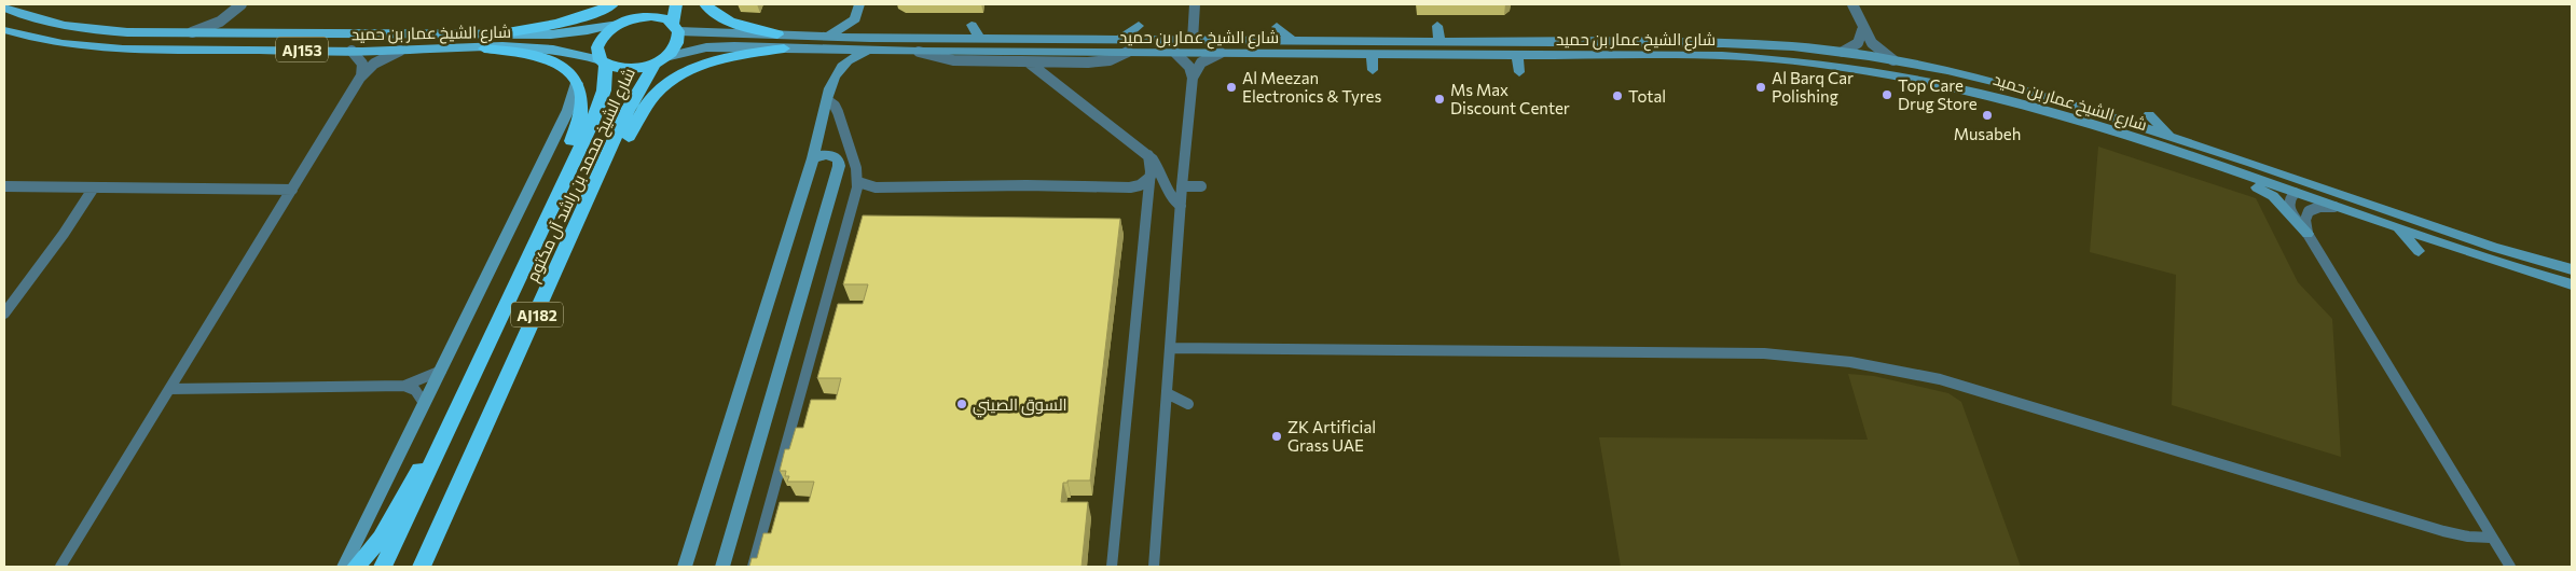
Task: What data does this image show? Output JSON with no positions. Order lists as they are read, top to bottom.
{
  "streets": {
    "highway": ["شارع الشيخ محمد بن راشد آل مكتوم", "AJ182"],
    "main road": ["شارع الشيخ عمار بن حميد", "AJ153"]
  },
  "crossings": [
    ["شارع الشيخ عمار بن حميد", "شارع الشيخ محمد بن راشد آل مكتوم"]
  ],
  "places": [
    "Al Meezan Electronics & Tyres",
    "Al Barq Car Polishing",
    "Top Care Drug Store",
    "Total",
    "Ms Max Discount Center",
    "Musabeh",
    "السوق الصيني",
    "ZK Artificial Grass UAE"
  ]
}
